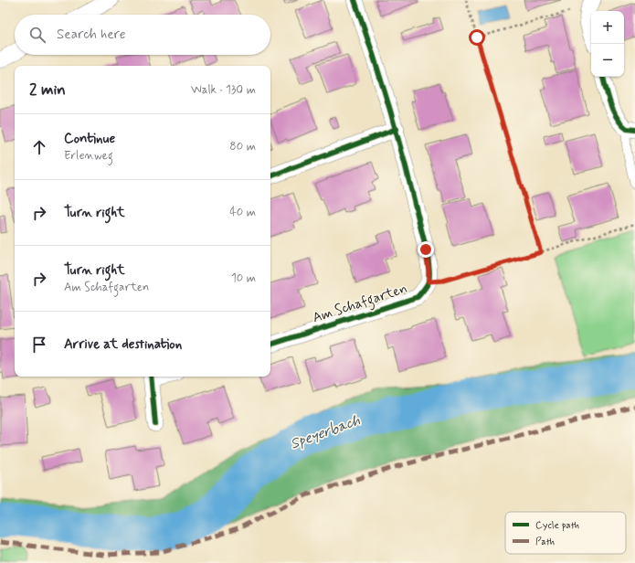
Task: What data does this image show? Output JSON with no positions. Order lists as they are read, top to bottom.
{
  "streets": {
    "street": ["Am Schafgarten"]
  },
  "water": ["Speyerbach"],
  "legend": ["Cycle path", "Path"],
  "page": {
    "map_buttons": ["+", "−"],
    "search": "Search here",
    "heading": ["2 min", "Walk · 130 m"],
    "list": [
      ["Continue", "Erlenweg", "80 m"],
      ["Turn right", "40 m"],
      ["Turn right", "Am Schafgarten", "10 m"],
      "Arrive at destination"
    ]
  }
}
